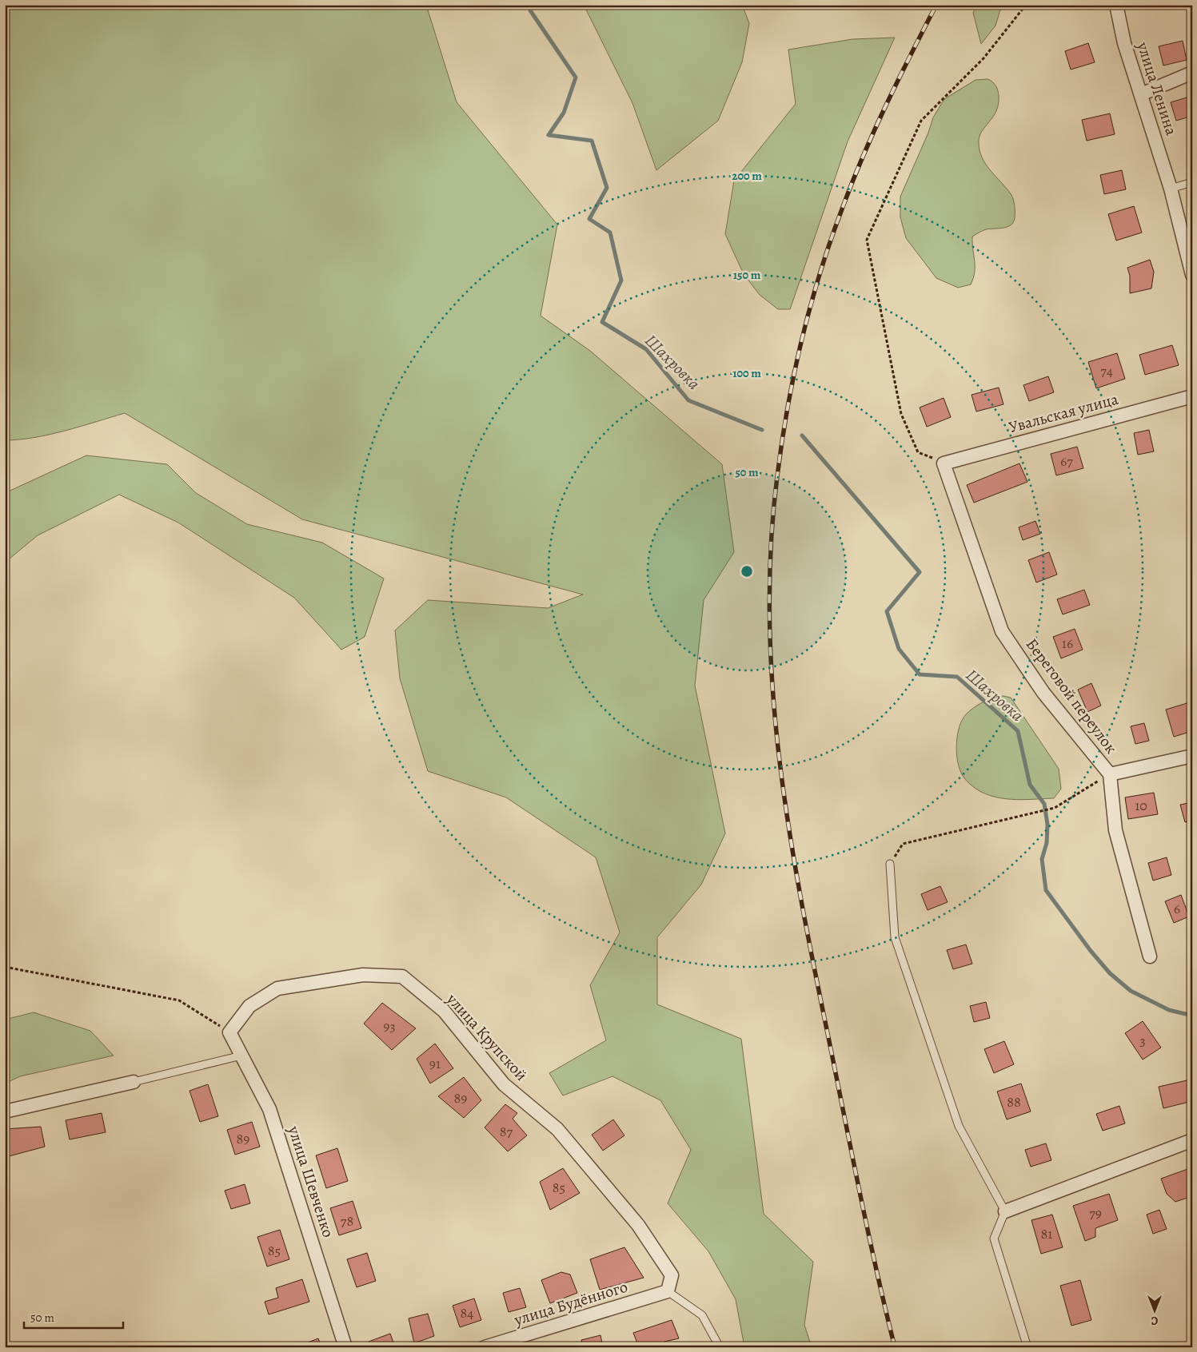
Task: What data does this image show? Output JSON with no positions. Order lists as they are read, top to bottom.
{
  "streets": {
    "street": [
      "улица Ленина",
      "Увальская улица",
      "Береговой переулок",
      "улица Крупской",
      "улица Шевченко",
      "улица Будённого"
    ]
  },
  "crossings": [
    ["Увальская улица", "Береговой переулок"],
    ["улица Крупской", "улица Шевченко"],
    ["улица Крупской", "улица Будённого"]
  ],
  "water": ["Шахровка"],
  "house_numbers": [
    "74",
    "67",
    "16",
    "10",
    "6",
    "93",
    "3",
    "91",
    "89",
    "88",
    "87",
    "89",
    "85",
    "79",
    "78",
    "81",
    "85",
    "84"
  ],
  "scale_bar": "50 m",
  "north": "bottom",
  "rings": [
    "200 m",
    "150 m",
    "100 m",
    "50 m"
  ]
}
